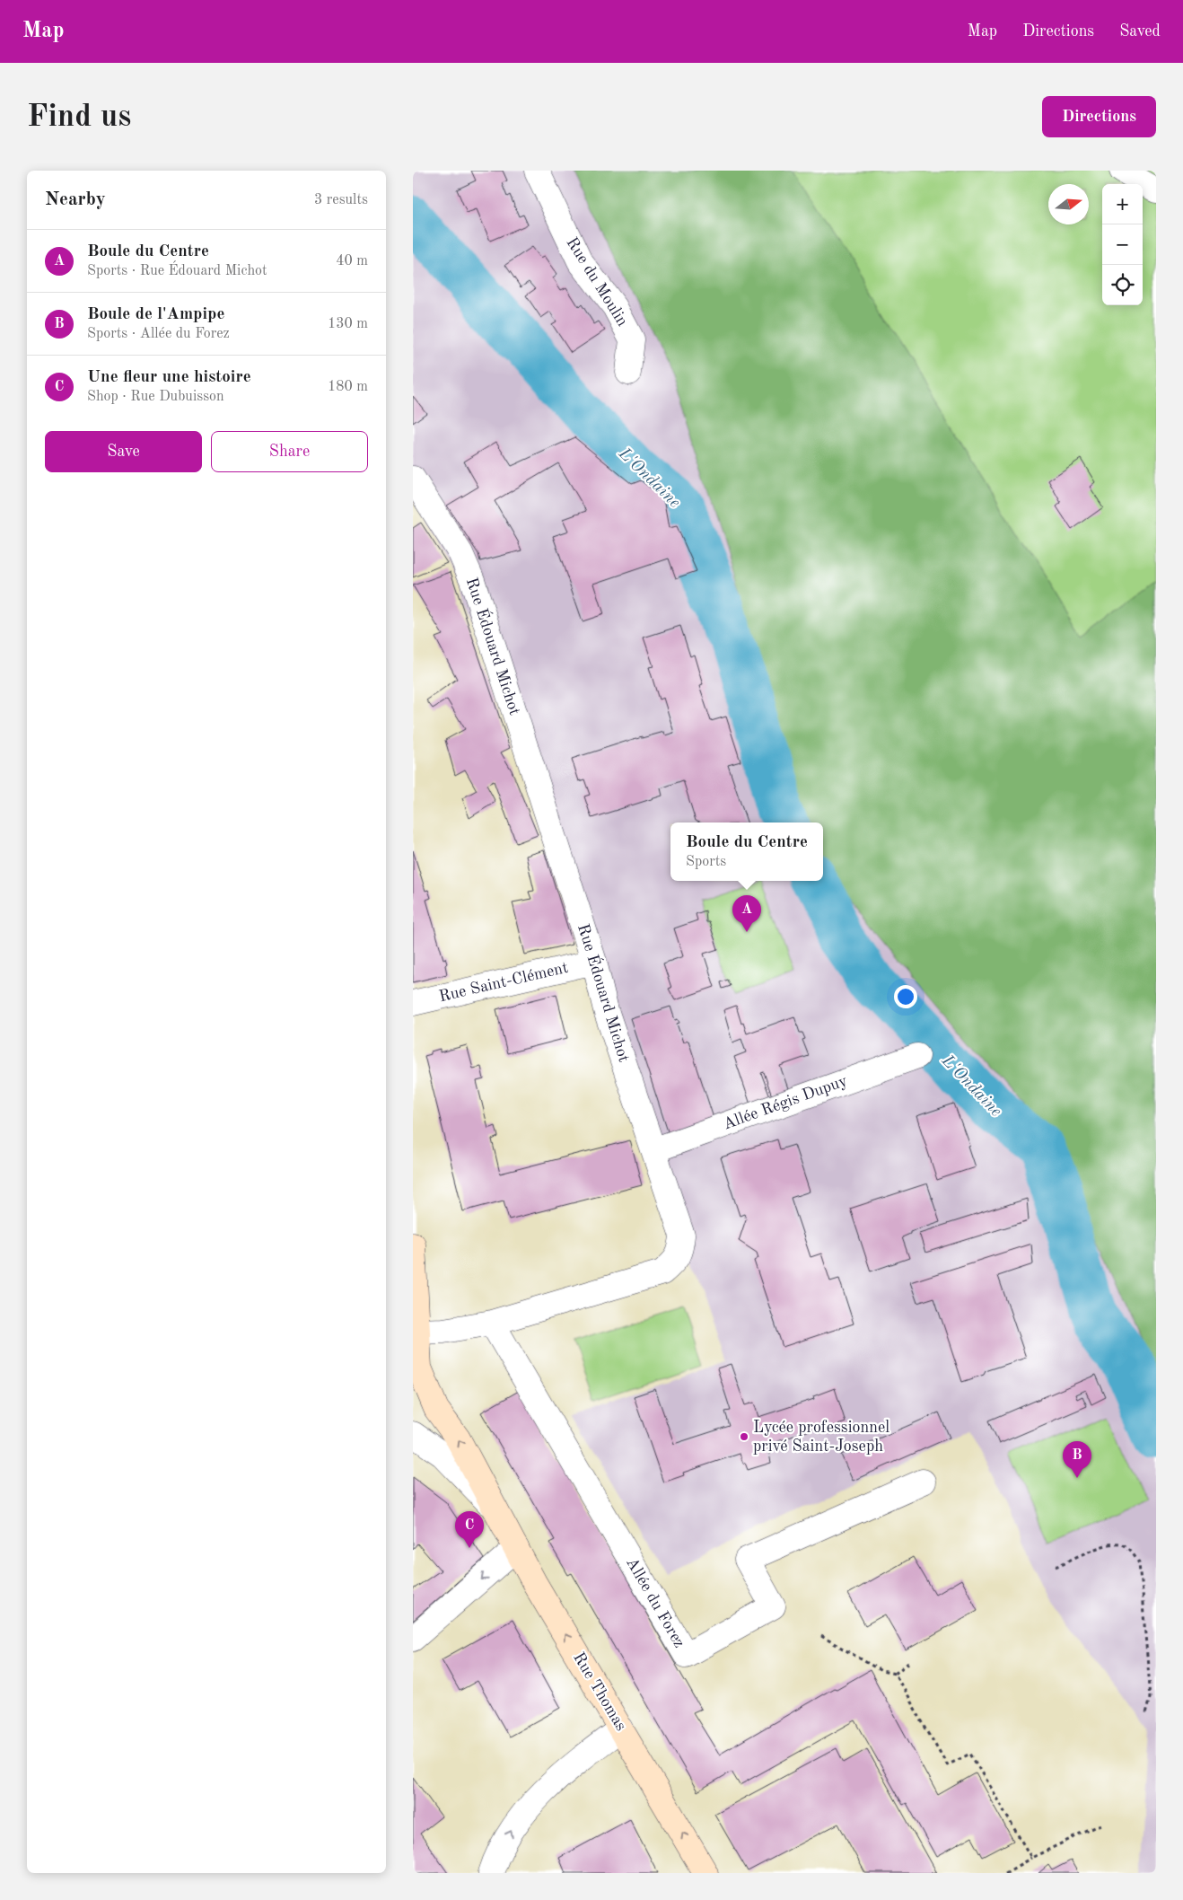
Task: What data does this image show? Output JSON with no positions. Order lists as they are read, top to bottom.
{
  "streets": {
    "main road": ["Rue Thomas"],
    "street": [
      "Rue du Moulin",
      "Rue Édouard Michot",
      "Rue Saint-Clément",
      "Allée Régis Dupuy",
      "Allée du Forez"
    ]
  },
  "crossings": [
    ["Rue Édouard Michot", "Rue Saint-Clément"],
    ["Rue Édouard Michot", "Allée Régis Dupuy"],
    ["Rue Édouard Michot", "Allée du Forez"]
  ],
  "one_way": ["Rue Thomas"],
  "water": ["L'Ondaine"],
  "places": ["Lycée professionnel privé Saint-Joseph"],
  "north": "right",
  "page": {
    "header": "Map",
    "nav": ["Map", "Directions", "Saved"],
    "buttons": [
      "Directions",
      ["Save", "Share"]
    ],
    "title": "Find us",
    "heading": ["Nearby", "3 results"],
    "map_buttons": ["+", "−"],
    "list": [
      {
        "mark": "A",
        "name": "Boule du Centre",
        "note": "Sports · Rue Édouard Michot",
        "value": "40 m"
      },
      {
        "mark": "B",
        "name": "Boule de l'Ampipe",
        "note": "Sports · Allée du Forez",
        "value": "130 m"
      },
      {
        "mark": "C",
        "name": "Une fleur une histoire",
        "note": "Shop · Rue Dubuisson",
        "value": "180 m"
      }
    ],
    "popup": ["Boule du Centre", "Sports"],
    "pins": ["A", "B", "C"]
  }
}
